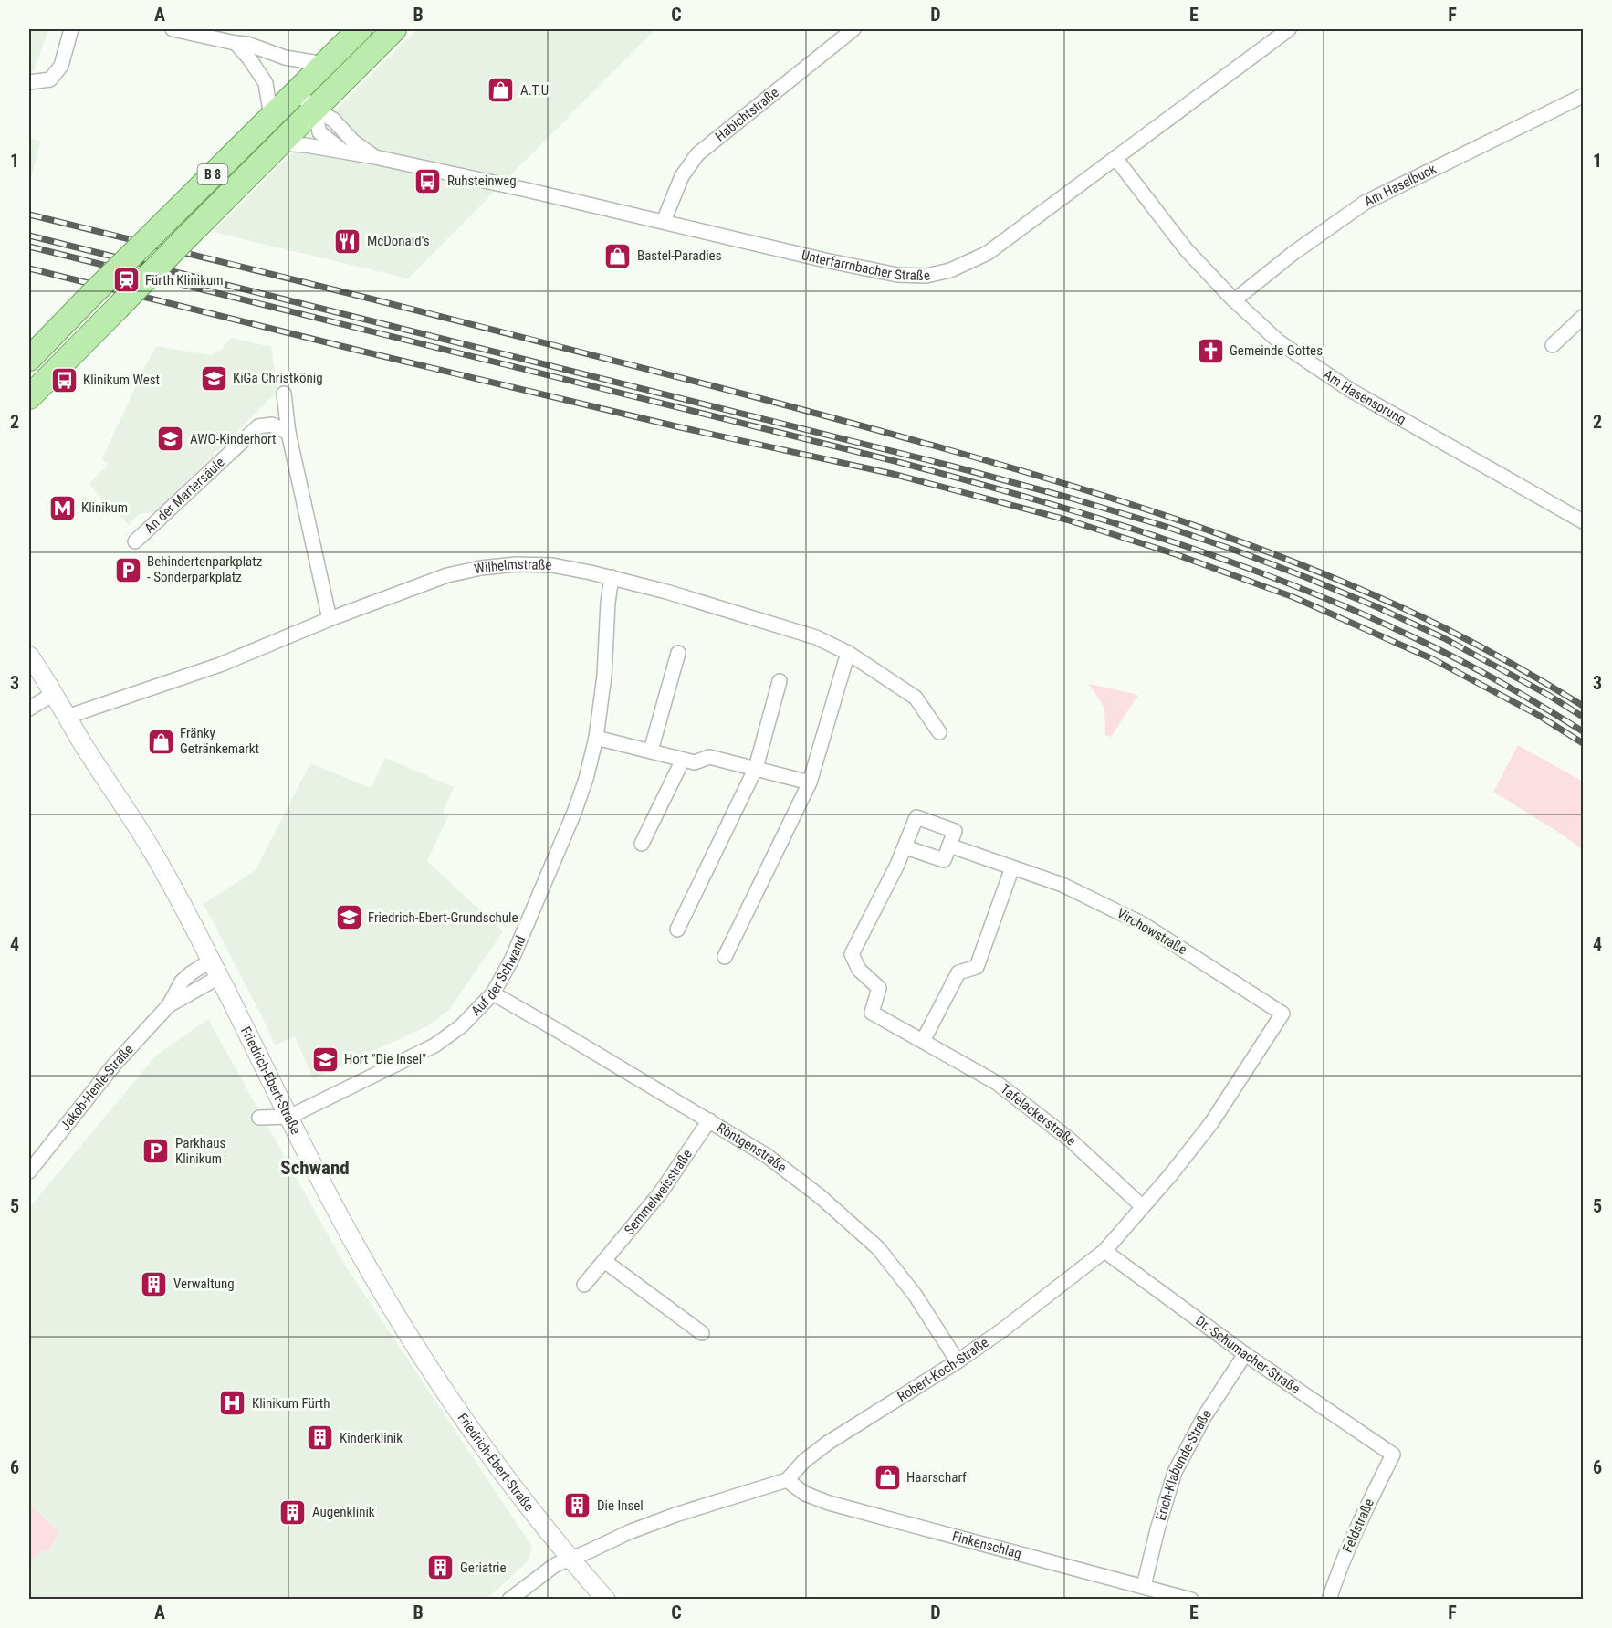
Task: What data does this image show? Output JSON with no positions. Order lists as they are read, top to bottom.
{
  "streets": {
    "main road": ["B 8"],
    "street": [
      "Habichtstraße",
      "Am Haselbuck",
      "Unterfarrnbacher Straße",
      "Am Hasensprung",
      "An der Martersäule",
      "Wilhelmstraße",
      "Virchowstraße",
      "Auf der Schwand",
      "Friedrich-Ebert-Straße",
      "Jakob-Henle-Straße",
      "Tafelackerstraße",
      "Röntgenstraße",
      "Semmelweisstraße",
      "Dr.-Schumacher-Straße",
      "Robert-Koch-Straße",
      "Erich-Klabunde-Straße",
      "Feldstraße",
      "Finkenschlag"
    ]
  },
  "crossings": [
    ["Habichtstraße", "Unterfarrnbacher Straße"],
    ["B 8", "Unterfarrnbacher Straße"],
    ["Am Haselbuck", "Am Hasensprung"],
    ["Unterfarrnbacher Straße", "Am Hasensprung"],
    ["Wilhelmstraße", "Auf der Schwand"],
    ["Wilhelmstraße", "Friedrich-Ebert-Straße"],
    ["Virchowstraße", "Robert-Koch-Straße"],
    ["Auf der Schwand", "Friedrich-Ebert-Straße"],
    ["Auf der Schwand", "Röntgenstraße"],
    ["Friedrich-Ebert-Straße", "Jakob-Henle-Straße"],
    ["Friedrich-Ebert-Straße", "Robert-Koch-Straße"],
    ["Tafelackerstraße", "Robert-Koch-Straße"],
    ["Röntgenstraße", "Semmelweisstraße"],
    ["Röntgenstraße", "Robert-Koch-Straße"],
    ["Dr.-Schumacher-Straße", "Robert-Koch-Straße"],
    ["Dr.-Schumacher-Straße", "Erich-Klabunde-Straße"],
    ["Dr.-Schumacher-Straße", "Feldstraße"],
    ["Robert-Koch-Straße", "Finkenschlag"],
    ["Erich-Klabunde-Straße", "Finkenschlag"]
  ],
  "districts": ["Schwand"],
  "places": {
    "shop": [
      "A.T.U",
      "Bastel-Paradies",
      "Fränky Getränkemarkt",
      "Haarscharf"
    ],
    "bus stop": ["Ruhsteinweg", "Klinikum West"],
    "restaurant": ["McDonald's"],
    "station": ["Fürth Klinikum"],
    "church": ["Gemeinde Gottes"],
    "school or university": [
      "KiGa Christkönig",
      "AWO-Kinderhort",
      "Friedrich-Ebert-Grundschule",
      "Hort \"Die Insel\""
    ],
    "metro station": ["Klinikum"],
    "parking": ["Behindertenparkplatz - Sonderparkplatz", "Parkhaus Klinikum"],
    "building": [
      "Verwaltung",
      "Kinderklinik",
      "Die Insel",
      "Augenklinik",
      "Geriatrie"
    ],
    "hospital": ["Klinikum Fürth"]
  },
  "grid": {
    "columns": [
      "A",
      "B",
      "C",
      "D",
      "E",
      "F"
    ],
    "rows": [
      "1",
      "2",
      "3",
      "4",
      "5",
      "6"
    ]
  }
}
